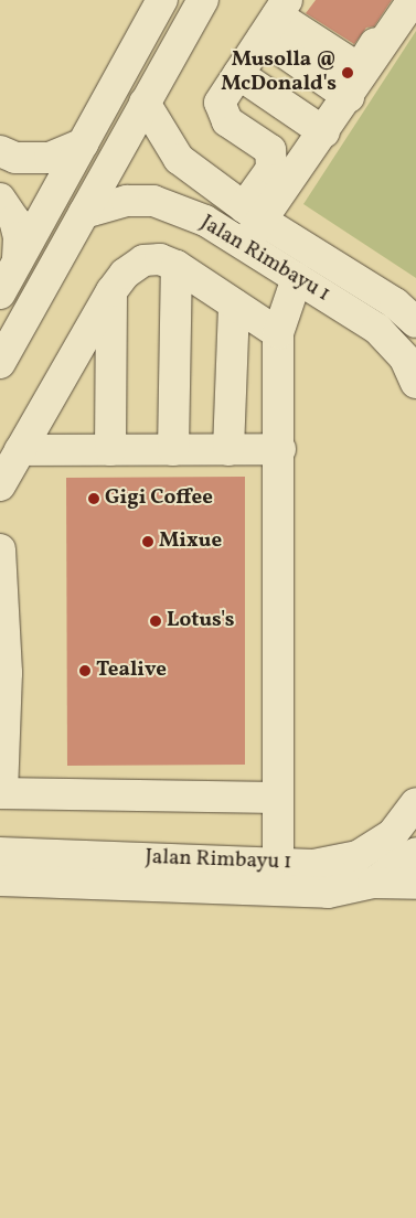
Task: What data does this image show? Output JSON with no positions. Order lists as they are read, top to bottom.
{
  "streets": {
    "street": ["Jalan Rimbayu 1"]
  },
  "places": [
    "Musolla @ McDonald's",
    "Gigi Coffee",
    "Mixue",
    "Lotus's",
    "Tealive"
  ]
}
